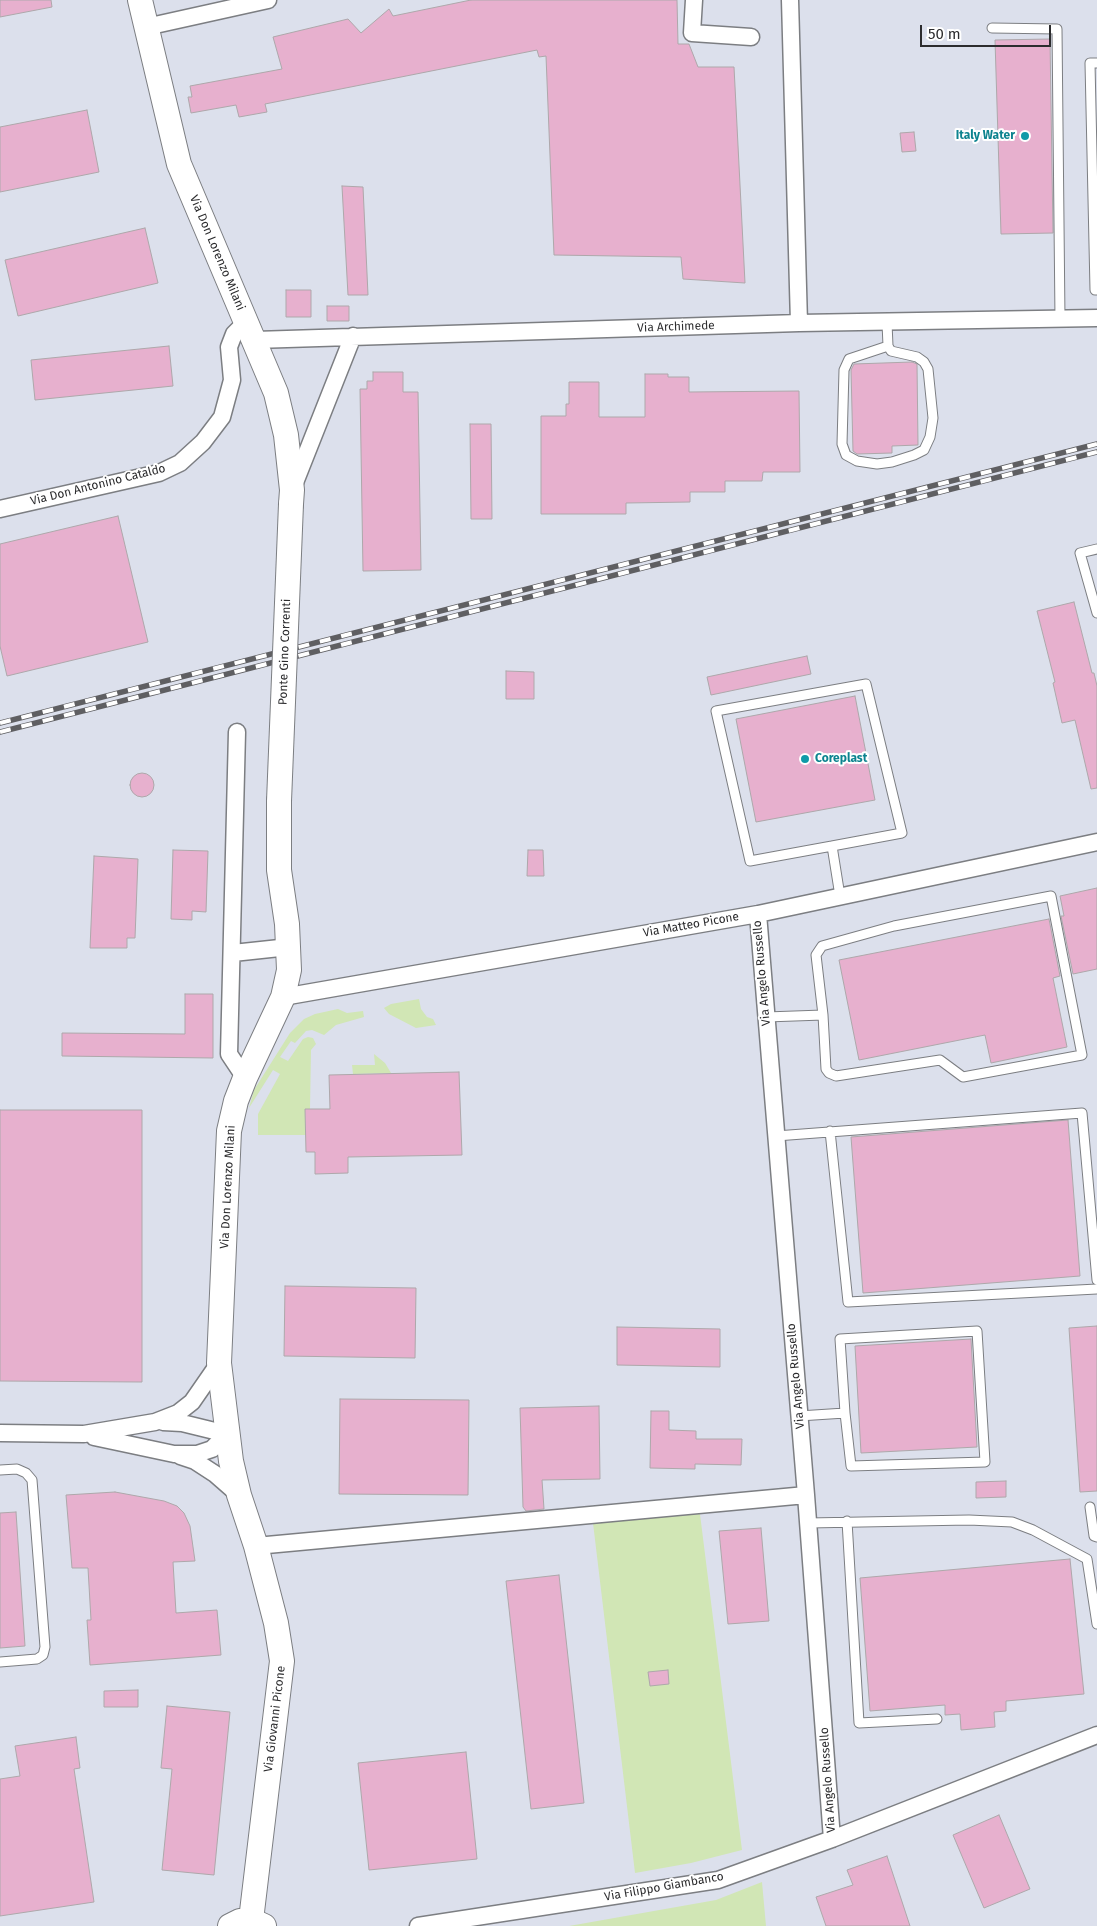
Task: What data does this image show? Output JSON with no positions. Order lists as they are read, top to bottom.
{
  "streets": {
    "street": [
      "Via Don Lorenzo Milani",
      "Via Archimede",
      "Via Don Antonino Cataldo",
      "Ponte Gino Correnti",
      "Via Matteo Picone",
      "Via Angelo Russello",
      "Via Giovanni Picone",
      "Via Filippo Giambanco"
    ]
  },
  "crossings": [
    ["Via Don Lorenzo Milani", "Via Archimede"],
    ["Via Don Lorenzo Milani", "Via Don Antonino Cataldo"],
    ["Via Don Lorenzo Milani", "Ponte Gino Correnti"],
    ["Via Don Lorenzo Milani", "Via Matteo Picone"],
    ["Via Don Lorenzo Milani", "Via Giovanni Picone"],
    ["Via Archimede", "Via Don Antonino Cataldo"],
    ["Via Matteo Picone", "Via Angelo Russello"],
    ["Via Angelo Russello", "Via Filippo Giambanco"]
  ],
  "places": ["Italy Water", "Coreplast"],
  "scale_bar": "50 m"
}
